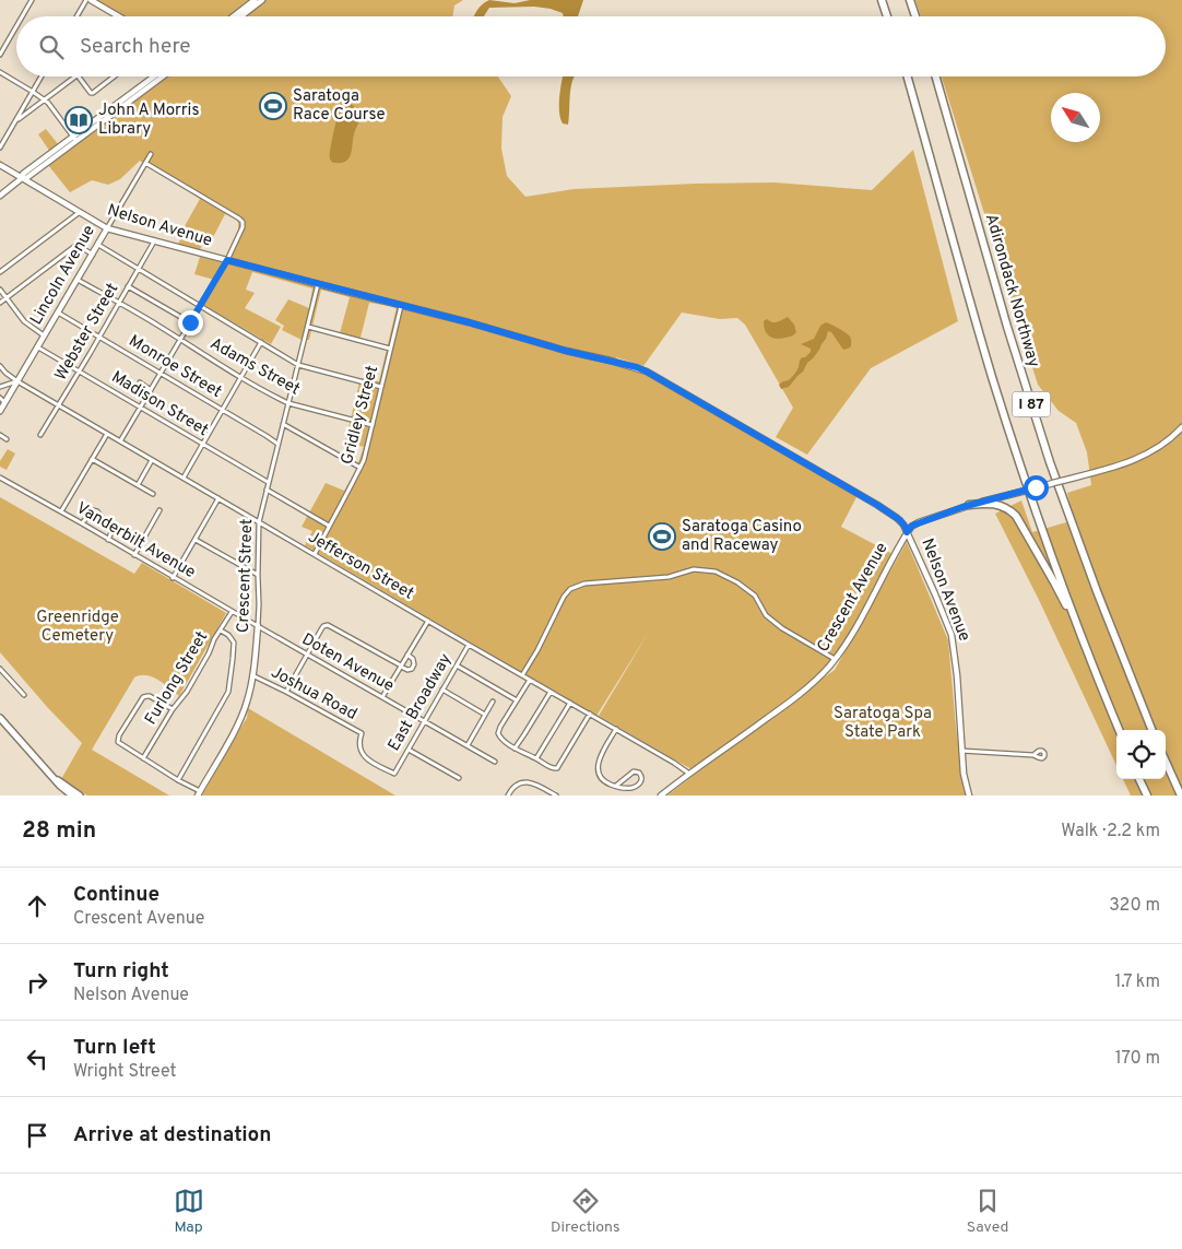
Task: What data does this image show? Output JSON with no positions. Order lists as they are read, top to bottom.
{
  "streets": {
    "highway": ["Adirondack Northway", "I 87"],
    "street": [
      "Nelson Avenue",
      "Lincoln Avenue",
      "Webster Street",
      "Monroe Street",
      "Adams Street",
      "Madison Street",
      "Gridley Street",
      "Vanderbilt Avenue",
      "Jefferson Street",
      "Crescent Street",
      "Crescent Avenue",
      "Doten Avenue",
      "Furlong Street",
      "Joshua Road",
      "East Broadway"
    ]
  },
  "crossings": [
    ["Nelson Avenue", "Lincoln Avenue"],
    ["Nelson Avenue", "Webster Street"],
    ["Nelson Avenue", "Gridley Street"],
    ["Nelson Avenue", "Crescent Street"],
    ["Nelson Avenue", "Crescent Avenue"],
    ["Lincoln Avenue", "Monroe Street"],
    ["Lincoln Avenue", "Adams Street"],
    ["Lincoln Avenue", "Madison Street"],
    ["Lincoln Avenue", "Jefferson Street"],
    ["Webster Street", "Monroe Street"],
    ["Webster Street", "Adams Street"],
    ["Webster Street", "Madison Street"],
    ["Webster Street", "Jefferson Street"],
    ["Monroe Street", "Crescent Street"],
    ["Adams Street", "Gridley Street"],
    ["Adams Street", "Crescent Street"],
    ["Madison Street", "Crescent Street"],
    ["Gridley Street", "Jefferson Street"],
    ["Vanderbilt Avenue", "Crescent Street"],
    ["Vanderbilt Avenue", "Doten Avenue"],
    ["Vanderbilt Avenue", "Furlong Street"],
    ["Jefferson Street", "Crescent Street"],
    ["Jefferson Street", "Crescent Avenue"],
    ["Jefferson Street", "East Broadway"],
    ["Crescent Street", "Doten Avenue"],
    ["Crescent Street", "Joshua Road"],
    ["Doten Avenue", "East Broadway"],
    ["Joshua Road", "East Broadway"]
  ],
  "parks": ["Greenridge Cemetery", "Saratoga Spa State Park"],
  "places": {
    "sports": ["Saratoga Race Course", "Saratoga Casino and Raceway"],
    "library": ["John A Morris Library"]
  },
  "north": "top left",
  "page": {
    "search": "Search here",
    "heading": ["28 min", "Walk · 2.2 km"],
    "list": [
      ["Continue", "Crescent Avenue", "320 m"],
      ["Turn right", "Nelson Avenue", "1.7 km"],
      ["Turn left", "Wright Street", "170 m"],
      "Arrive at destination"
    ],
    "nav": ["Map", "Directions", "Saved"]
  }
}
